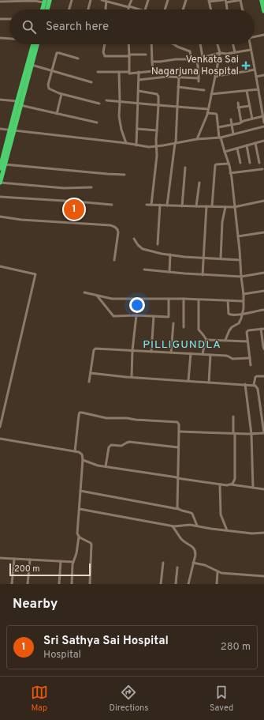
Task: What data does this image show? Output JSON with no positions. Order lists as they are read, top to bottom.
{
  "districts": ["PILLIGUNDLA"],
  "places": {
    "health": ["Venkata Sai Nagarjuna Hospital"]
  },
  "scale_bar": "200 m",
  "page": {
    "search": "Search here",
    "pins": "1",
    "scale": "200 m",
    "heading": "Nearby",
    "list": [
      {
        "mark": "1",
        "name": "Sri Sathya Sai Hospital",
        "note": "Hospital",
        "value": "280 m"
      }
    ],
    "nav": ["Map", "Directions", "Saved"]
  }
}
